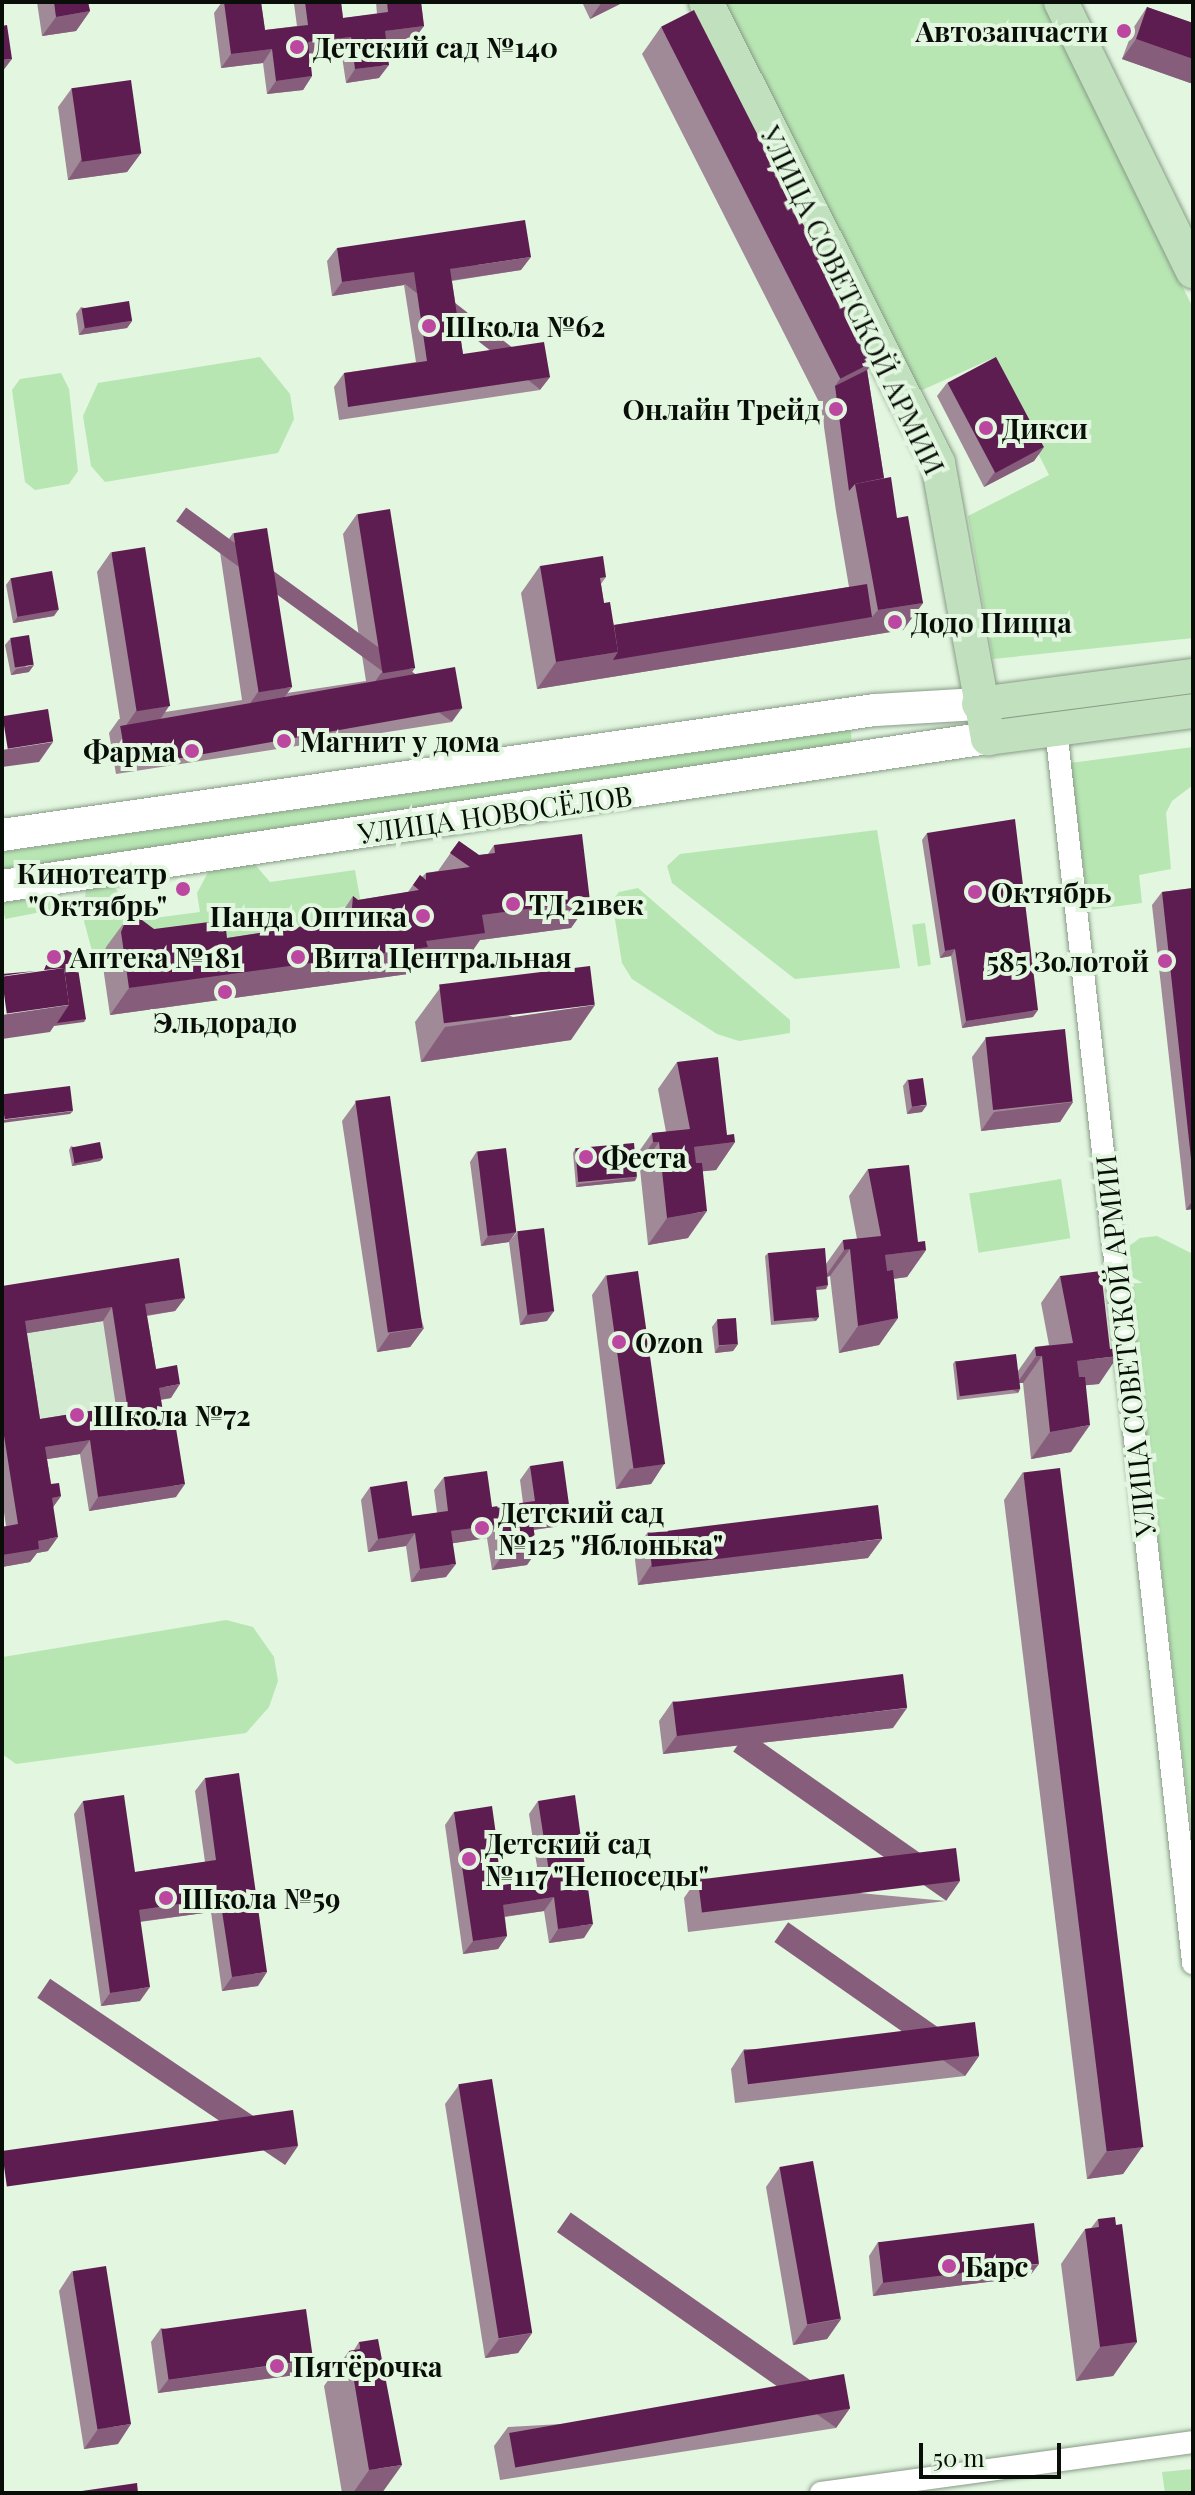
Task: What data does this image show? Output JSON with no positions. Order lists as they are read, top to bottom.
{
  "streets": {
    "main road": ["УЛИЦА СОВЕТСКОЙ АРМИИ", "УЛИЦА НОВОСЁЛОВ"]
  },
  "crossings": [
    ["УЛИЦА СОВЕТСКОЙ АРМИИ", "УЛИЦА НОВОСЁЛОВ"]
  ],
  "places": [
    "Автозапчасти",
    "Детский сад №140",
    "Школа №62",
    "Онлайн Трейд",
    "Дикси",
    "Додо Пицца",
    "Магнит у дома",
    "Фарма",
    "Кинотеатр \"Октябрь\"",
    "Октябрь",
    "ТД 21век",
    "Панда Оптика",
    "Аптека №181",
    "Вита Центральная",
    "585 Золотой",
    "Эльдорадо",
    "Феста",
    "Ozon",
    "Школа №72",
    "Детский сад №125 \"Яблонька\"",
    "Детский сад №117 \"Непоседы\"",
    "Школа №59",
    "Барс",
    "Пятёрочка"
  ],
  "scale_bar": "50 m"
}
